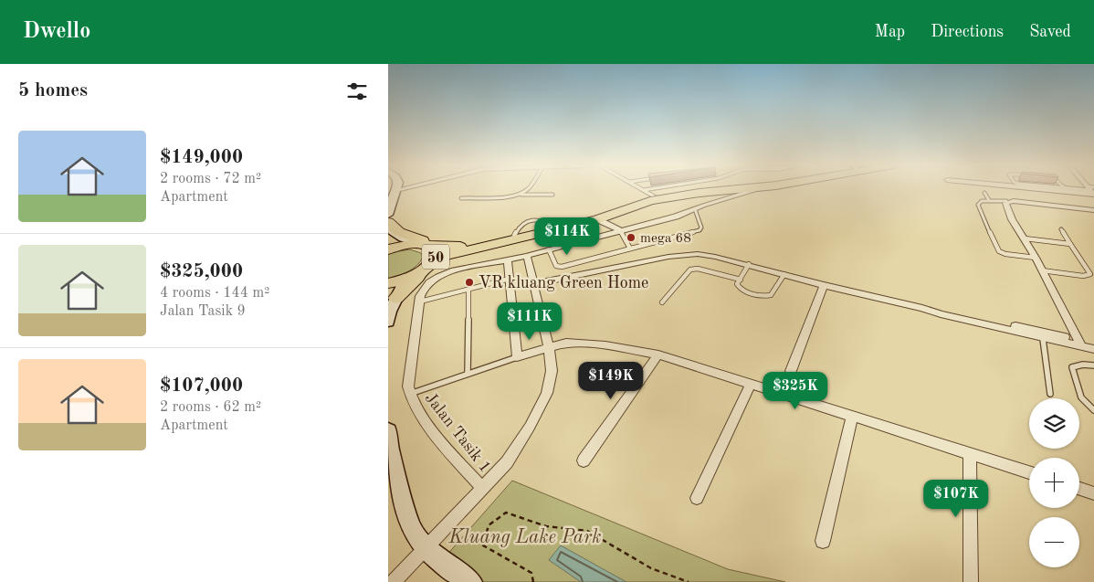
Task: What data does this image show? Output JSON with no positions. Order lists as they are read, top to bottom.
{
  "streets": {
    "highway": ["50"],
    "street": ["Jalan Tasik 1"]
  },
  "parks": ["Kluang Lake Park"],
  "places": ["mega 68", "VR kluang Green Home"],
  "page": {
    "header": "Dwello",
    "nav": ["Map", "Directions", "Saved"],
    "heading": "5 homes",
    "list": [
      {
        "name": "$149,000",
        "note": "2 rooms · 72 m² · Apartment"
      },
      {
        "name": "$325,000",
        "note": "4 rooms · 144 m² · Jalan Tasik 9"
      },
      {
        "name": "$107,000",
        "note": "2 rooms · 62 m² · Apartment"
      }
    ],
    "price": [
      "$114K",
      "$111K",
      "$149K",
      "$325K",
      "$107K"
    ],
    "map_buttons": ["+", "−"]
  }
}
